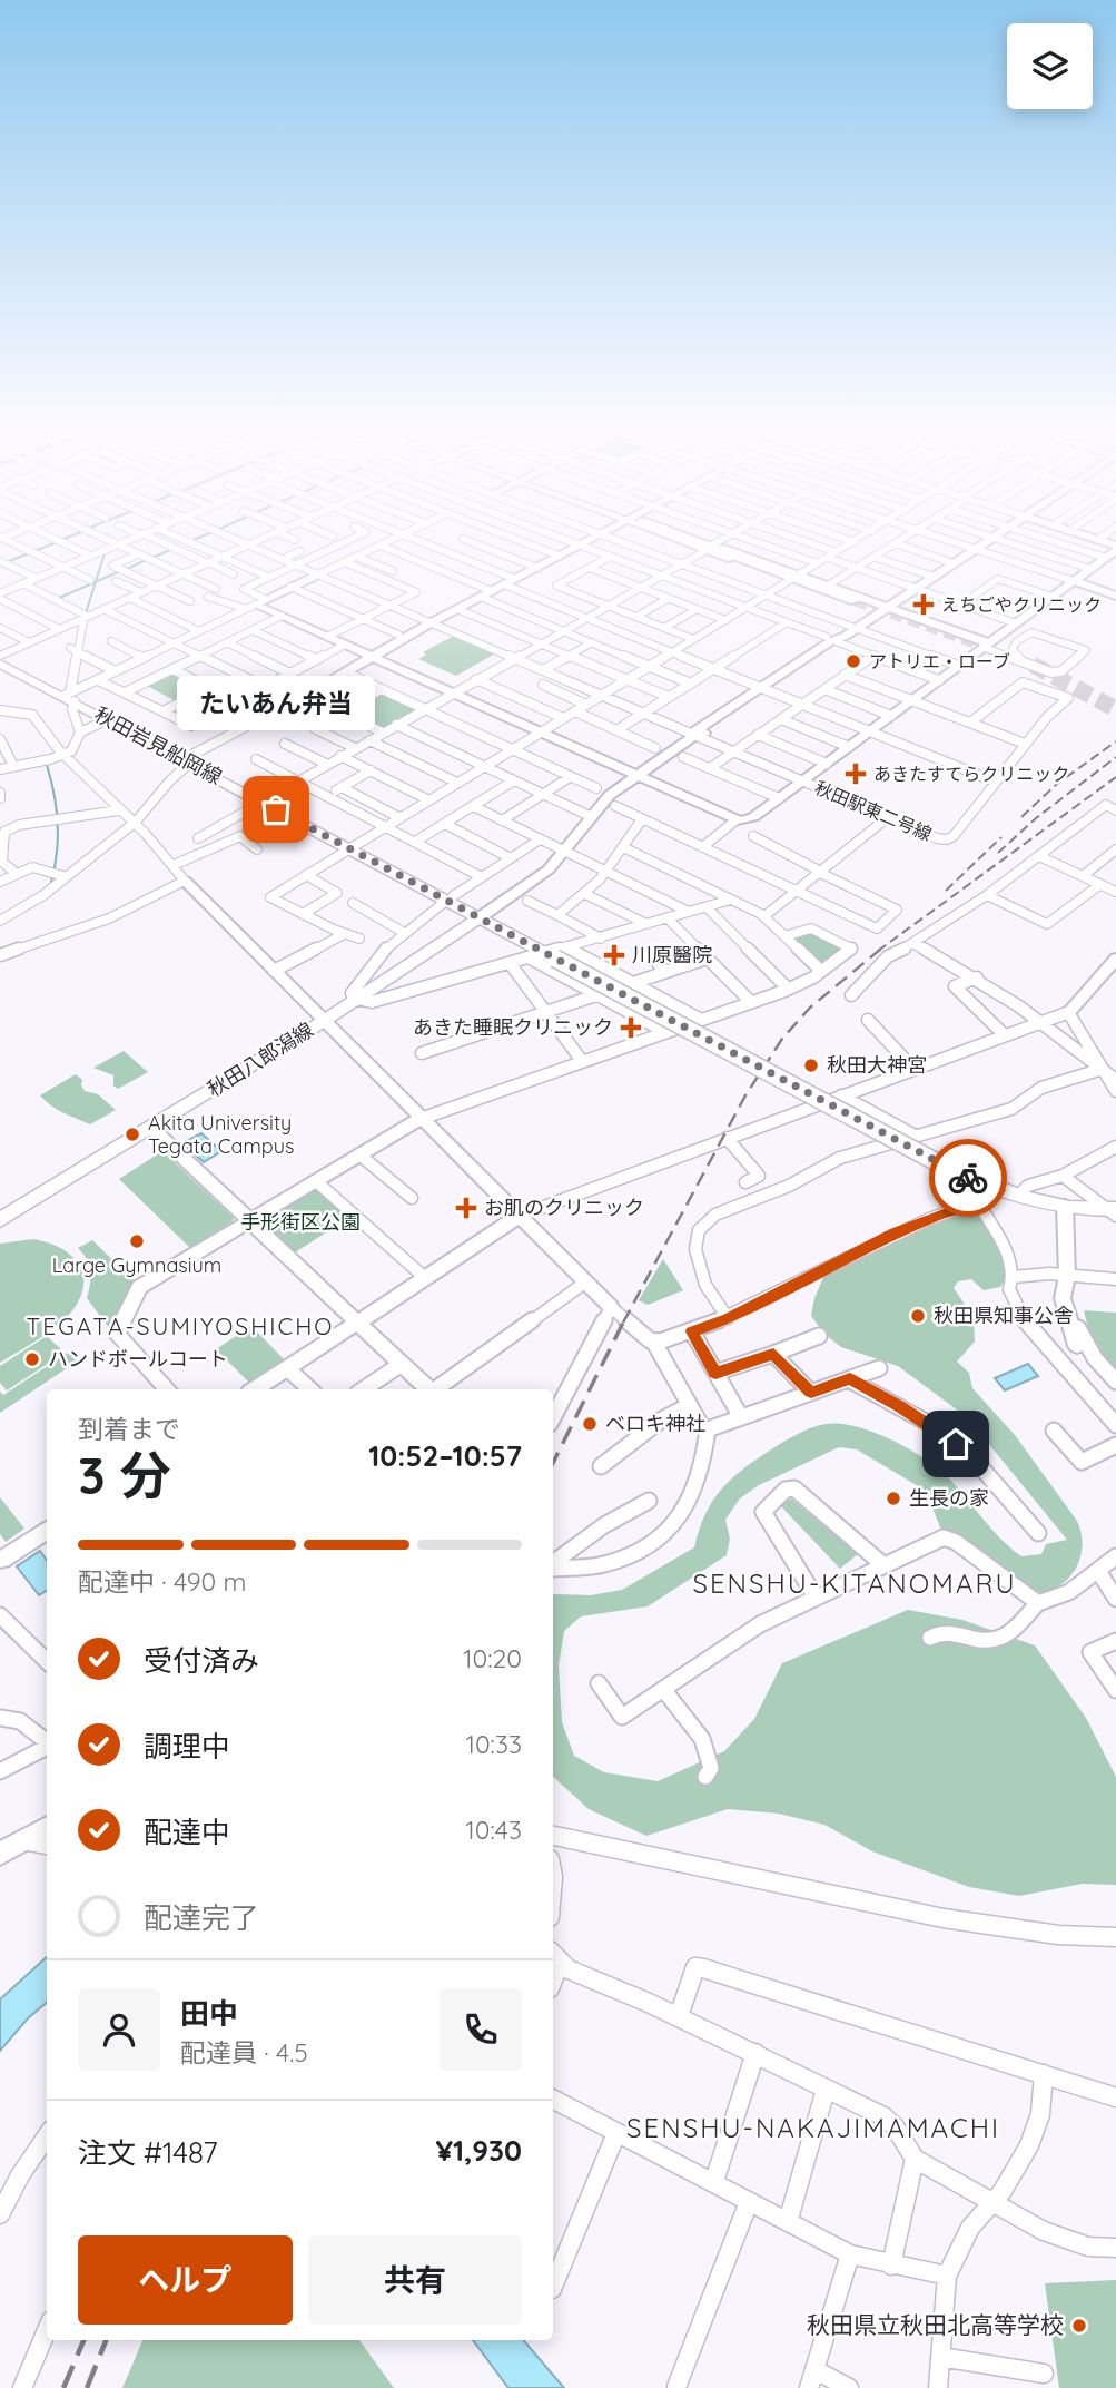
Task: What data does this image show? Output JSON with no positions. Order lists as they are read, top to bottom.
{
  "streets": {
    "main road": ["秋田岩見船岡線", "秋田八郎潟線"],
    "street": ["秋田駅東二号線"]
  },
  "crossings": [
    ["秋田岩見船岡線", "秋田八郎潟線"]
  ],
  "districts": ["TEGATA-SUMIYOSHICHO", "SENSHU-KITANOMARU", "SENSHU-NAKAJIMAMACHI"],
  "parks": ["手形街区公園"],
  "places": {
    "health": [
      "えちごやクリニック",
      "あきたすてらクリニック",
      "川原醫院",
      "あきた睡眠クリニック",
      "お肌のクリニック"
    ],
    "other": [
      "アトリエ・ローブ",
      "たいあん弁当",
      "秋田大神宮",
      "Akita University Tegata Campus",
      "Large Gymnasium",
      "秋田県知事公舎",
      "ハンドボールコート",
      "ベロキ神社",
      "生長の家",
      "秋田県立秋田北高等学校"
    ]
  },
  "page": {
    "bubble": "たいあん弁当",
    "heading": ["3 分", "到着まで", "10:52–10:57"],
    "panel": [
      "田中",
      "配達員 · 4.5",
      "注文 #1487",
      "¥1,930"
    ],
    "bar": "配達中 · 490 m",
    "list": [
      ["受付済み", "10:20"],
      ["調理中", "10:33"],
      ["配達中", "10:43"],
      "配達完了"
    ],
    "buttons": ["ヘルプ", "共有"]
  }
}
